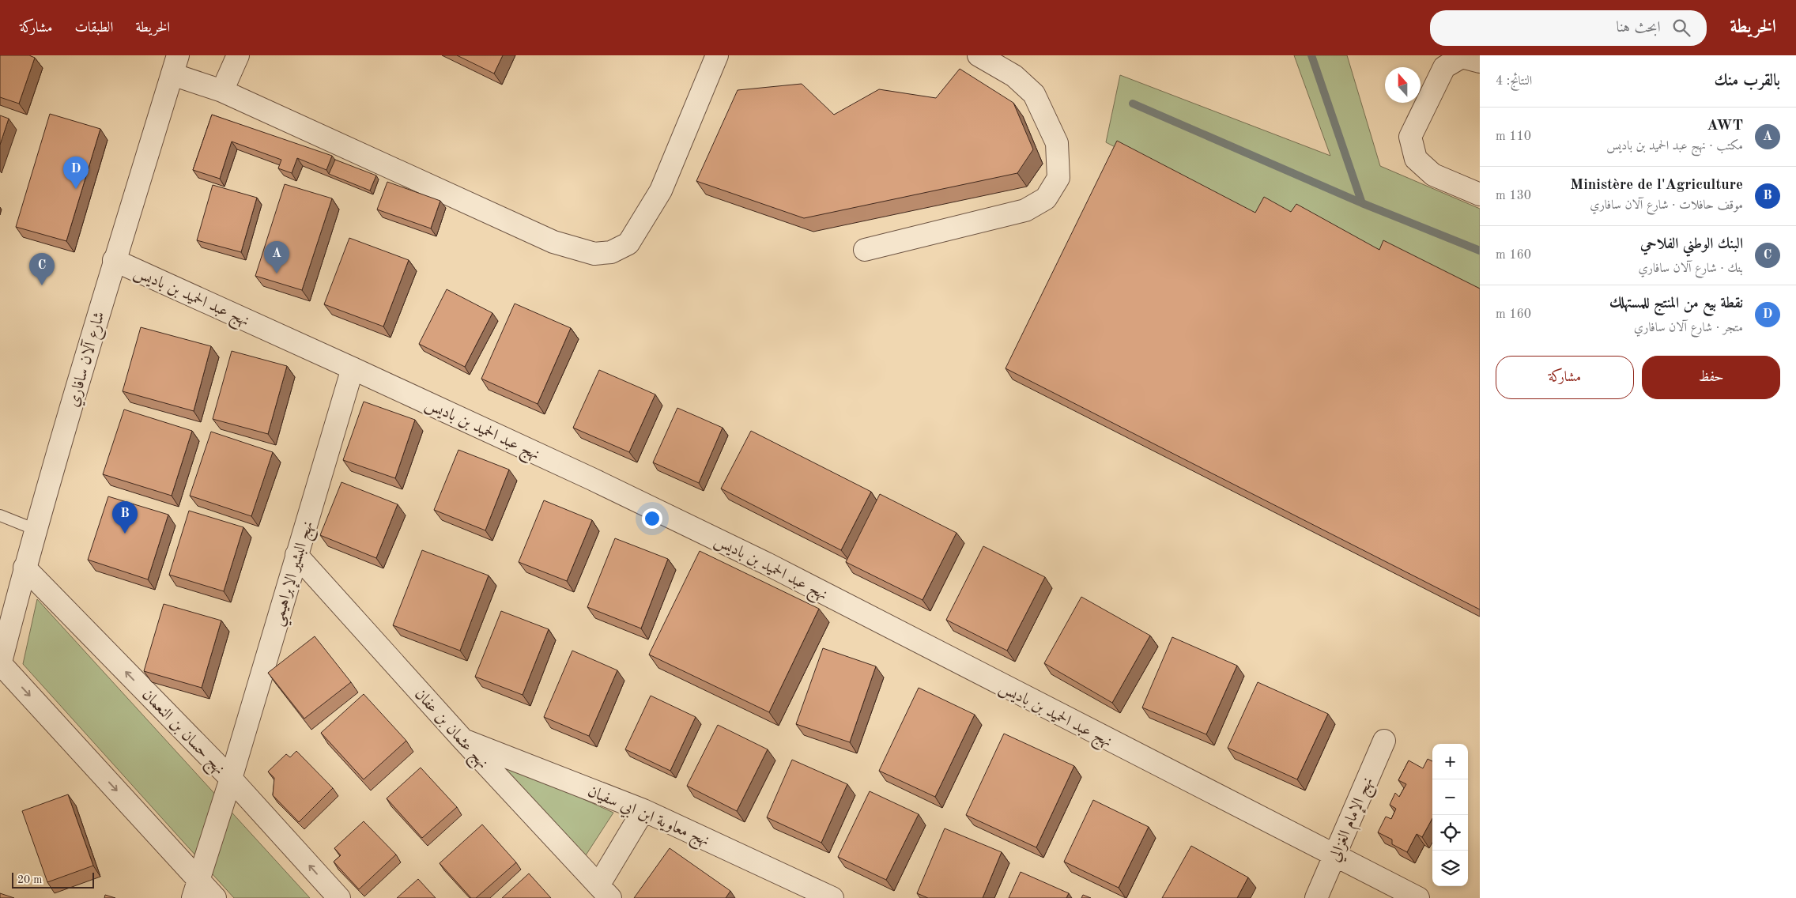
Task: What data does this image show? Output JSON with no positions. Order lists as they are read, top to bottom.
{
  "streets": {
    "street": [
      "نهج عبد الحميد بن باديس",
      "شارع آلان سافاري",
      "نهج البشير الإبراهيمي",
      "نهج عثمان بن عفان",
      "نهج حسان بن النعمان",
      "نهج معاوية ابن ابي سفيان",
      "نهج الإمام الغزالي"
    ]
  },
  "crossings": [
    ["نهج عبد الحميد بن باديس", "شارع آلان سافاري"],
    ["نهج عبد الحميد بن باديس", "نهج البشير الإبراهيمي"],
    ["نهج عبد الحميد بن باديس", "نهج الإمام الغزالي"],
    ["شارع آلان سافاري", "نهج حسان بن النعمان"],
    ["نهج البشير الإبراهيمي", "نهج عثمان بن عفان"],
    ["نهج البشير الإبراهيمي", "نهج حسان بن النعمان"],
    ["نهج عثمان بن عفان", "نهج معاوية ابن ابي سفيان"]
  ],
  "scale_bar": "20 m",
  "north": "top",
  "page": {
    "header": "الخريطة",
    "search": "ابحث هنا",
    "nav": ["الخريطة", "الطبقات", "مشاركة"],
    "heading": ["بالقرب منك", "النتائج: 4"],
    "list": [
      {
        "mark": "A",
        "name": "AWT",
        "note": "مكتب · نهج عبد الحميد بن باديس",
        "value": "110 m"
      },
      {
        "mark": "B",
        "name": "Ministère de l'Agriculture",
        "note": "موقف حافلات · شارع آلان سافاري",
        "value": "130 m"
      },
      {
        "mark": "C",
        "name": "البنك الوطني الفلاحي",
        "note": "بنك · شارع آلان سافاري",
        "value": "160 m"
      },
      {
        "mark": "D",
        "name": "نقطة بيع من المنتج للمستهلك",
        "note": "متجر · شارع آلان سافاري",
        "value": "160 m"
      }
    ],
    "pins": [
      "D",
      "A",
      "C",
      "B"
    ],
    "buttons": ["حفظ", "مشاركة"],
    "map_buttons": ["+", "−"],
    "scale": "20 m"
  }
}
